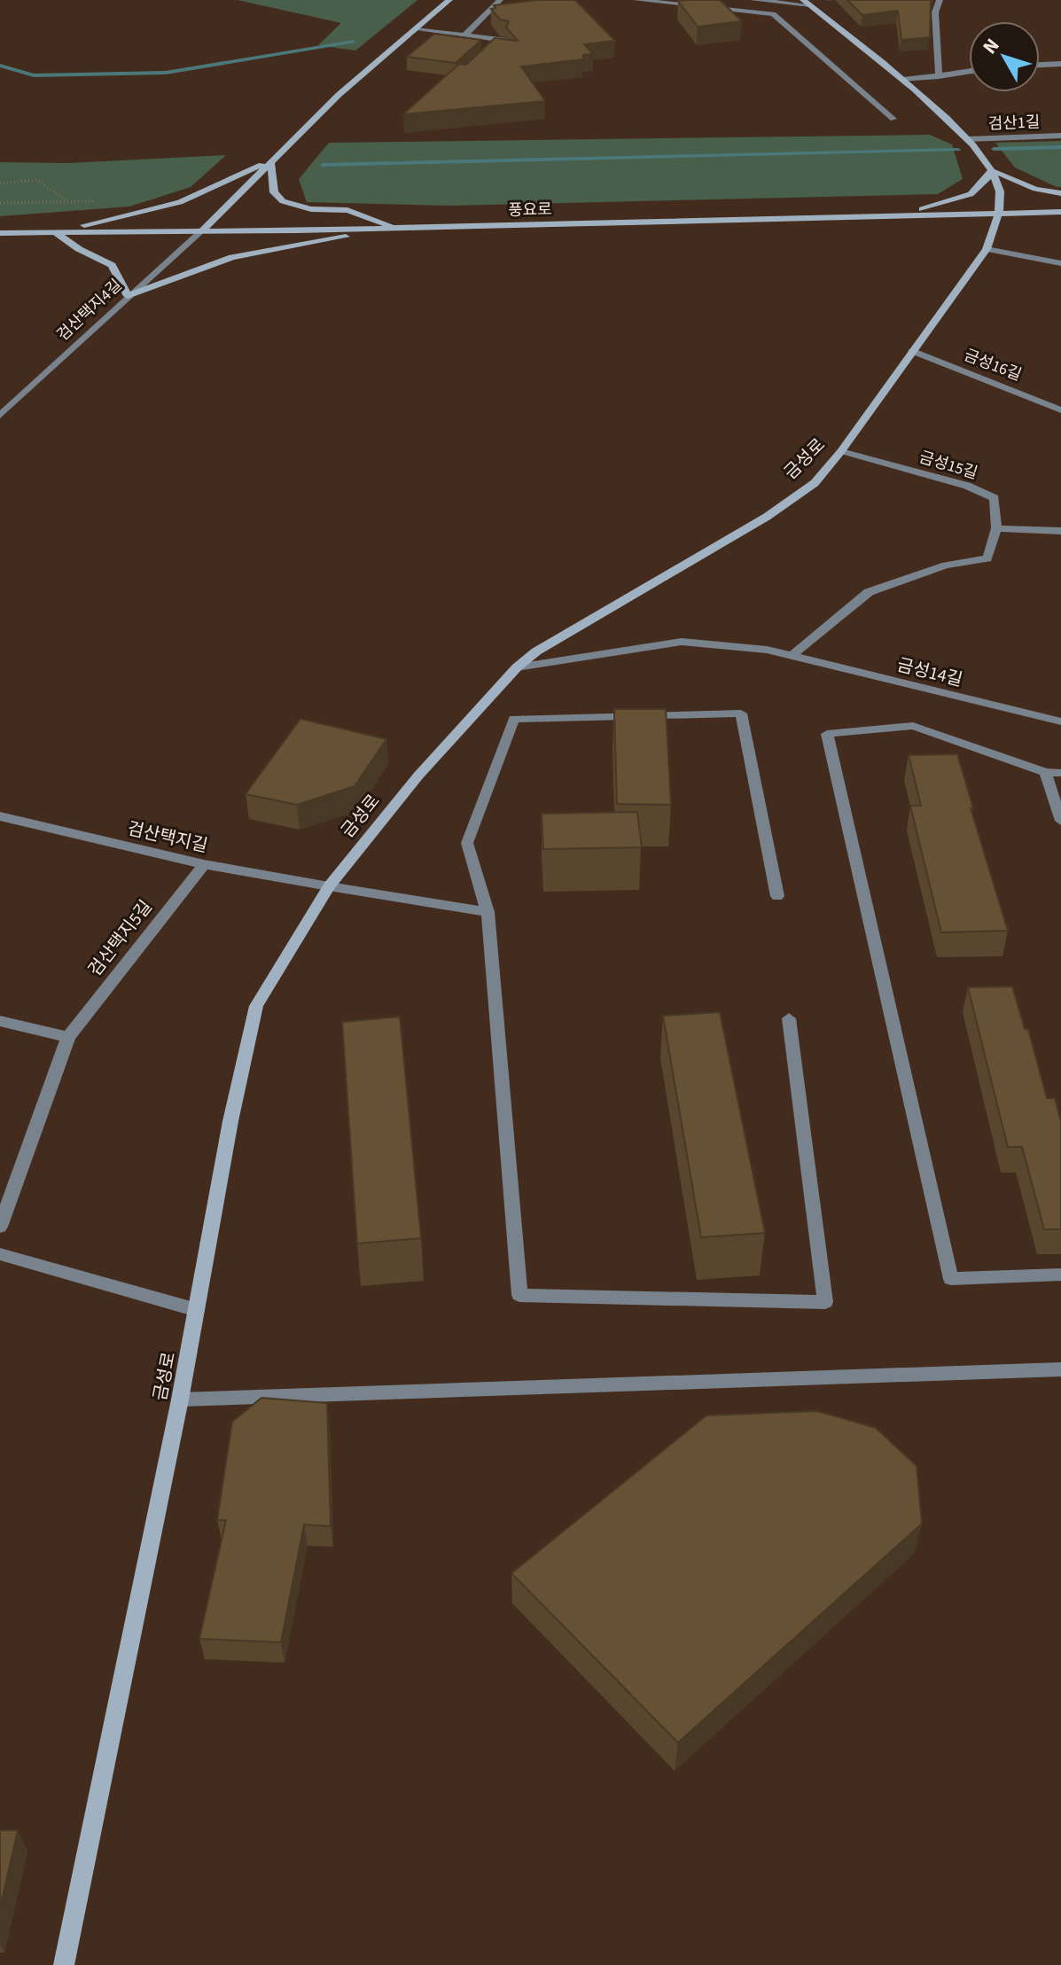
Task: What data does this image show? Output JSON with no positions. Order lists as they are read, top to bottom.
{
  "streets": {
    "street": [
      "검산1길",
      "풍요로",
      "검산택지4길",
      "금성16길",
      "금성로",
      "금성15길",
      "금성14길",
      "검산택지길",
      "검산택지5길"
    ]
  },
  "crossings": [
    ["검산1길", "금성로"],
    ["풍요로", "검산택지4길"],
    ["풍요로", "금성로"],
    ["금성16길", "금성로"],
    ["금성로", "금성15길"],
    ["금성로", "금성14길"],
    ["금성로", "검산택지길"],
    ["검산택지길", "검산택지5길"]
  ],
  "north": "top left"
}
